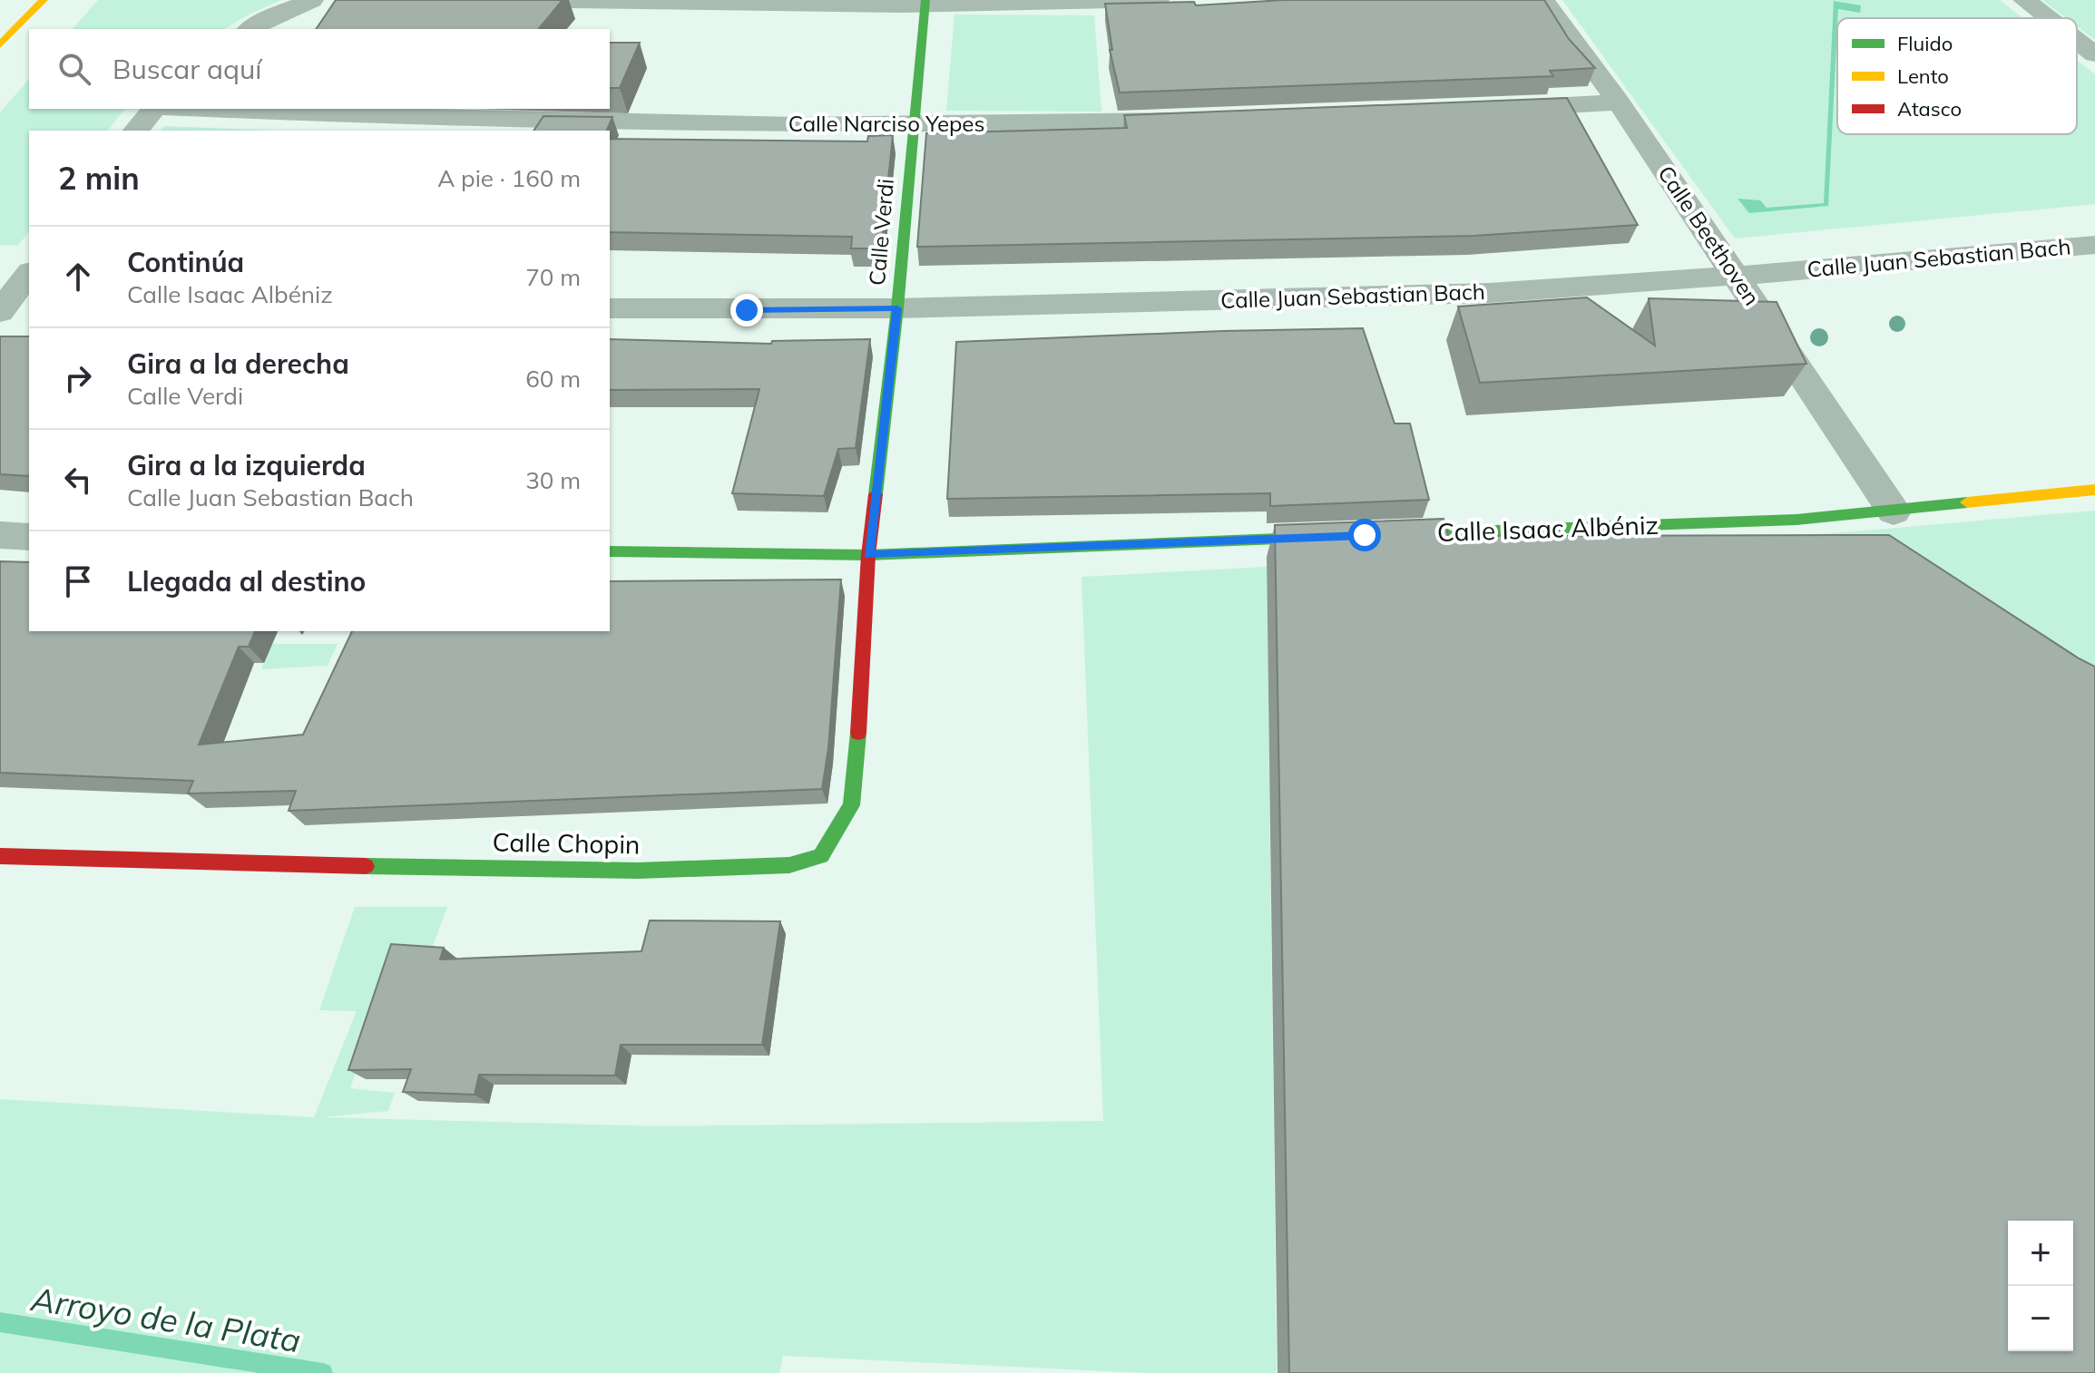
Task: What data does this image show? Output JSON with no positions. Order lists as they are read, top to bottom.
{
  "streets": {
    "street": [
      "Calle Narciso Yepes",
      "Calle Verdi",
      "Calle Beethoven",
      "Calle Juan Sebastian Bach",
      "Calle Isaac Albéniz",
      "Calle Chopin"
    ]
  },
  "crossings": [
    ["Calle Narciso Yepes", "Calle Verdi"],
    ["Calle Verdi", "Calle Juan Sebastian Bach"],
    ["Calle Verdi", "Calle Chopin"],
    ["Calle Beethoven", "Calle Juan Sebastian Bach"],
    ["Calle Beethoven", "Calle Isaac Albéniz"]
  ],
  "water": ["Arroyo de la Plata"],
  "legend": ["Fluido", "Lento", "Atasco"],
  "page": {
    "search": "Buscar aquí",
    "heading": ["2 min", "A pie · 160 m"],
    "list": [
      ["Continúa", "Calle Isaac Albéniz", "70 m"],
      ["Gira a la derecha", "Calle Verdi", "60 m"],
      ["Gira a la izquierda", "Calle Juan Sebastian Bach", "30 m"],
      "Llegada al destino"
    ],
    "map_buttons": ["+", "−"]
  }
}
